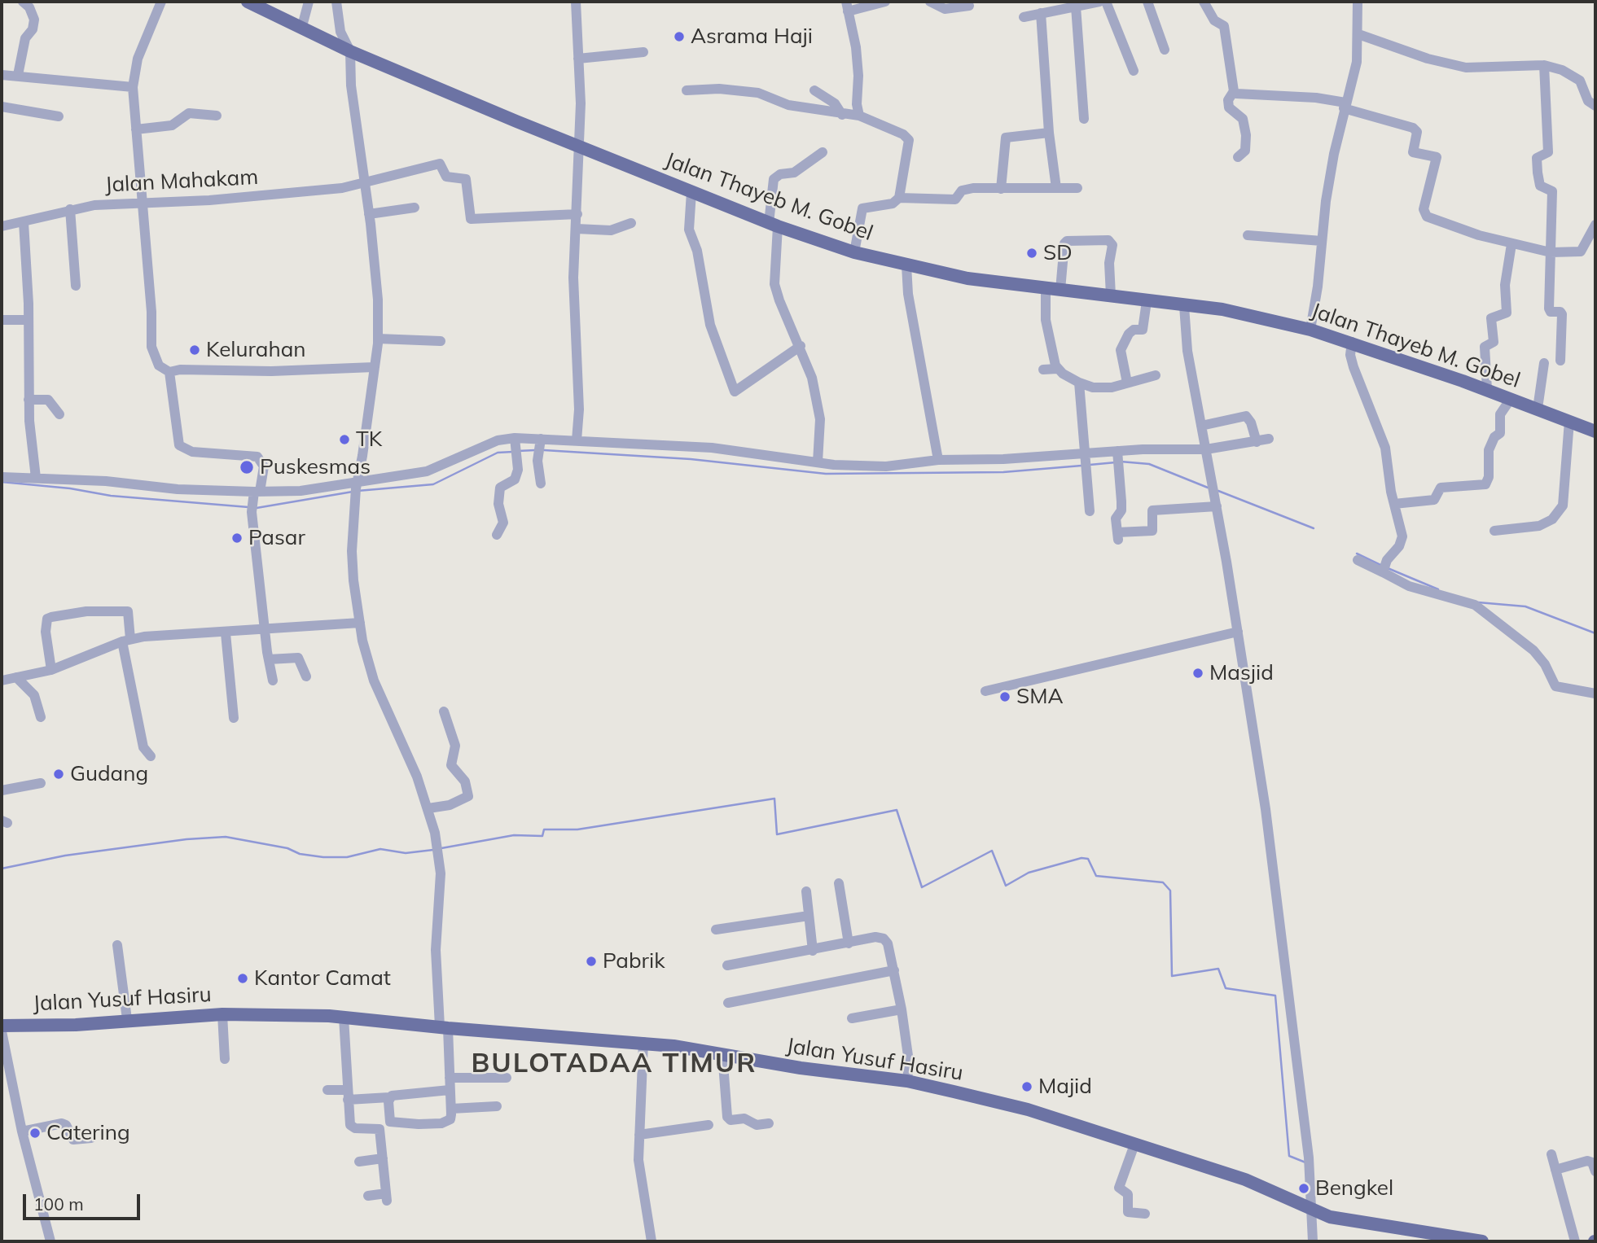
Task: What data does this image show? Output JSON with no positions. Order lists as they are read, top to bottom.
{
  "streets": {
    "main road": ["Jalan Thayeb M. Gobel", "Jalan Yusuf Hasiru"],
    "street": ["Jalan Mahakam"]
  },
  "districts": ["BULOTADAA TIMUR"],
  "places": [
    "Asrama Haji",
    "SD",
    "Kelurahan",
    "TK",
    "Puskesmas",
    "Pasar",
    "Masjid",
    "SMA",
    "Gudang",
    "Pabrik",
    "Kantor Camat",
    "Majid",
    "Catering",
    "Bengkel"
  ],
  "scale_bar": "100 m"
}
